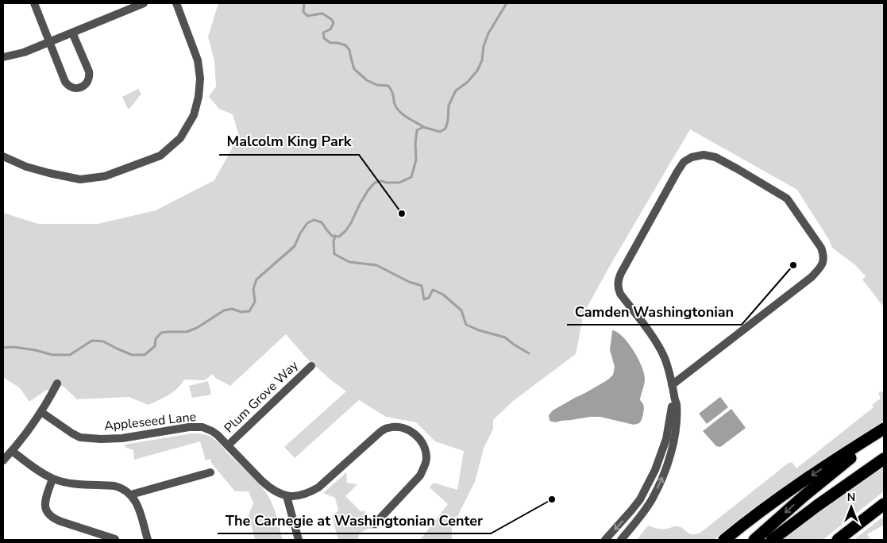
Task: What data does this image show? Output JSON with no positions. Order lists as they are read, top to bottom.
{
  "streets": {
    "street": ["Plum Grove Way", "Appleseed Lane"]
  },
  "crossings": [
    ["Plum Grove Way", "Appleseed Lane"]
  ],
  "places": ["Malcolm King Park", "Camden Washingtonian", "The Carnegie at Washingtonian Center"],
  "north": "top"
}
